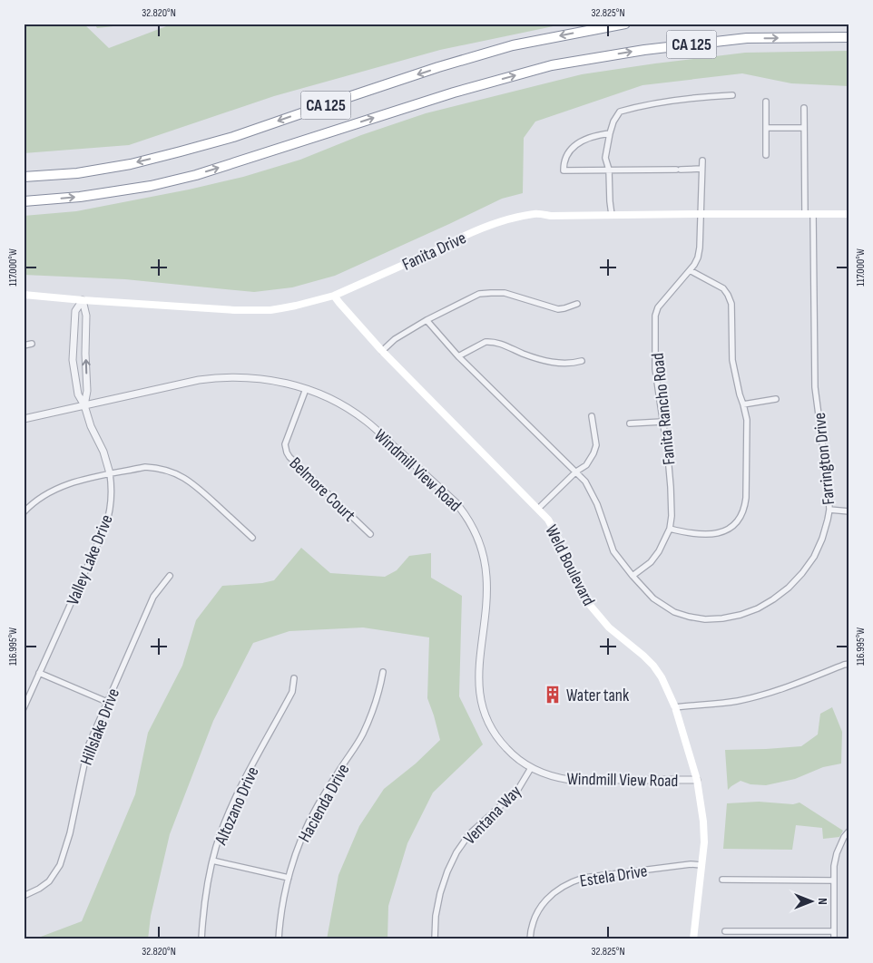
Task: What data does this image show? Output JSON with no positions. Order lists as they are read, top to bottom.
{
  "streets": {
    "highway": ["CA 125"],
    "main road": ["Fanita Drive", "Weld Boulevard"],
    "street": [
      "Fanita Rancho Road",
      "Farrington Drive",
      "Windmill View Road",
      "Belmore Court",
      "Valley Lake Drive",
      "Hillslake Drive",
      "Hacienda Drive",
      "Altozano Drive",
      "Ventana Way",
      "Estela Drive"
    ]
  },
  "crossings": [
    ["Fanita Drive", "Fanita Rancho Road"],
    ["Fanita Drive", "Farrington Drive"],
    ["Fanita Drive", "Valley Lake Drive"],
    ["Fanita Drive", "Weld Boulevard"],
    ["Fanita Rancho Road", "Farrington Drive"],
    ["Windmill View Road", "Belmore Court"],
    ["Windmill View Road", "Valley Lake Drive"],
    ["Windmill View Road", "Weld Boulevard"],
    ["Windmill View Road", "Ventana Way"],
    ["Weld Boulevard", "Estela Drive"]
  ],
  "places": {
    "building": ["Water tank"]
  },
  "north": "right",
  "coordinates": [
    "32.820°N",
    "32.825°N",
    "117.000°W",
    "116.995°W"
  ]
}
